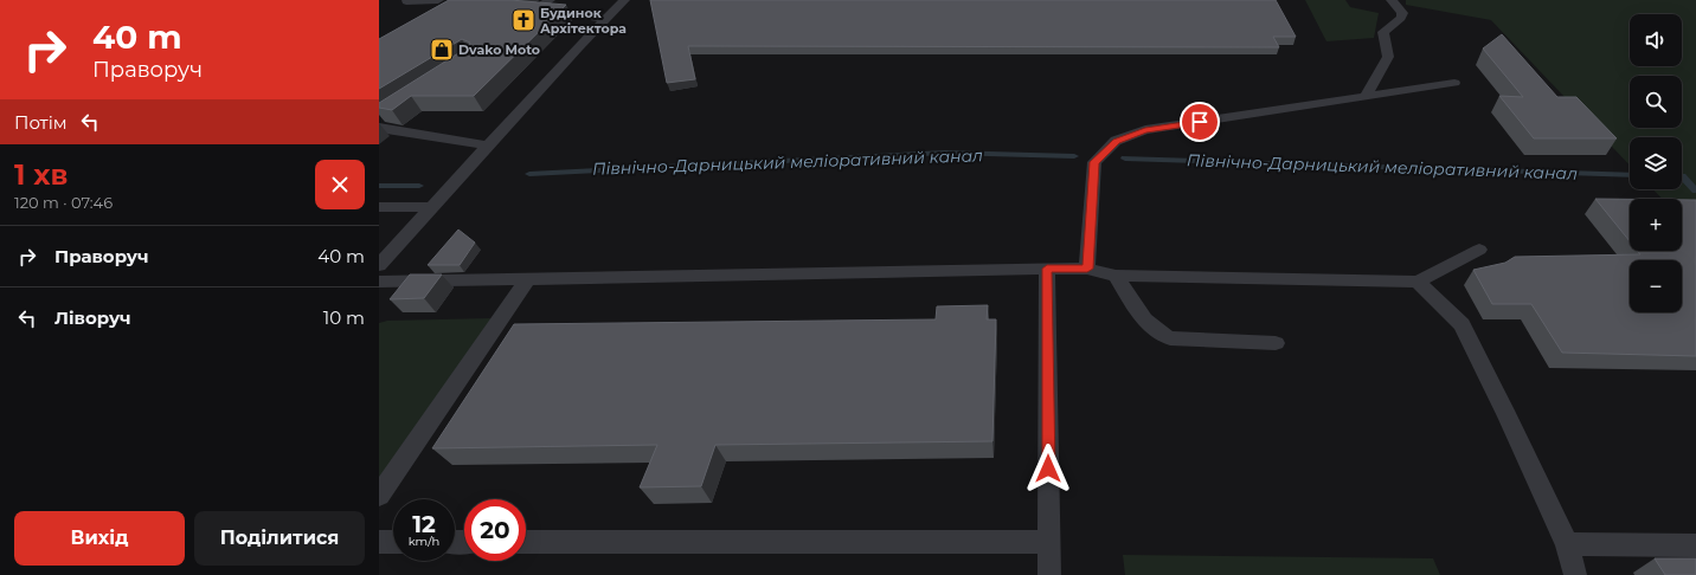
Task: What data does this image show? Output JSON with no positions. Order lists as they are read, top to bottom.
{
  "water": ["Північно-Дарницький меліоративний канал"],
  "places": {
    "church": ["Будинок Архітектора"],
    "shop": ["Dvako Moto"]
  },
  "page": {
    "turn": ["40 m", "Праворуч"],
    "map_buttons": ["+", "−"],
    "then": "Потім",
    "heading": ["1 хв", "120 m · 07:46"],
    "list": [
      {
        "name": "Праворуч",
        "value": "40 m"
      },
      {
        "name": "Ліворуч",
        "value": "10 m"
      }
    ],
    "speed": "12 km/h",
    "limit": "20",
    "buttons": ["Вихід", "Поділитися"]
  }
}
